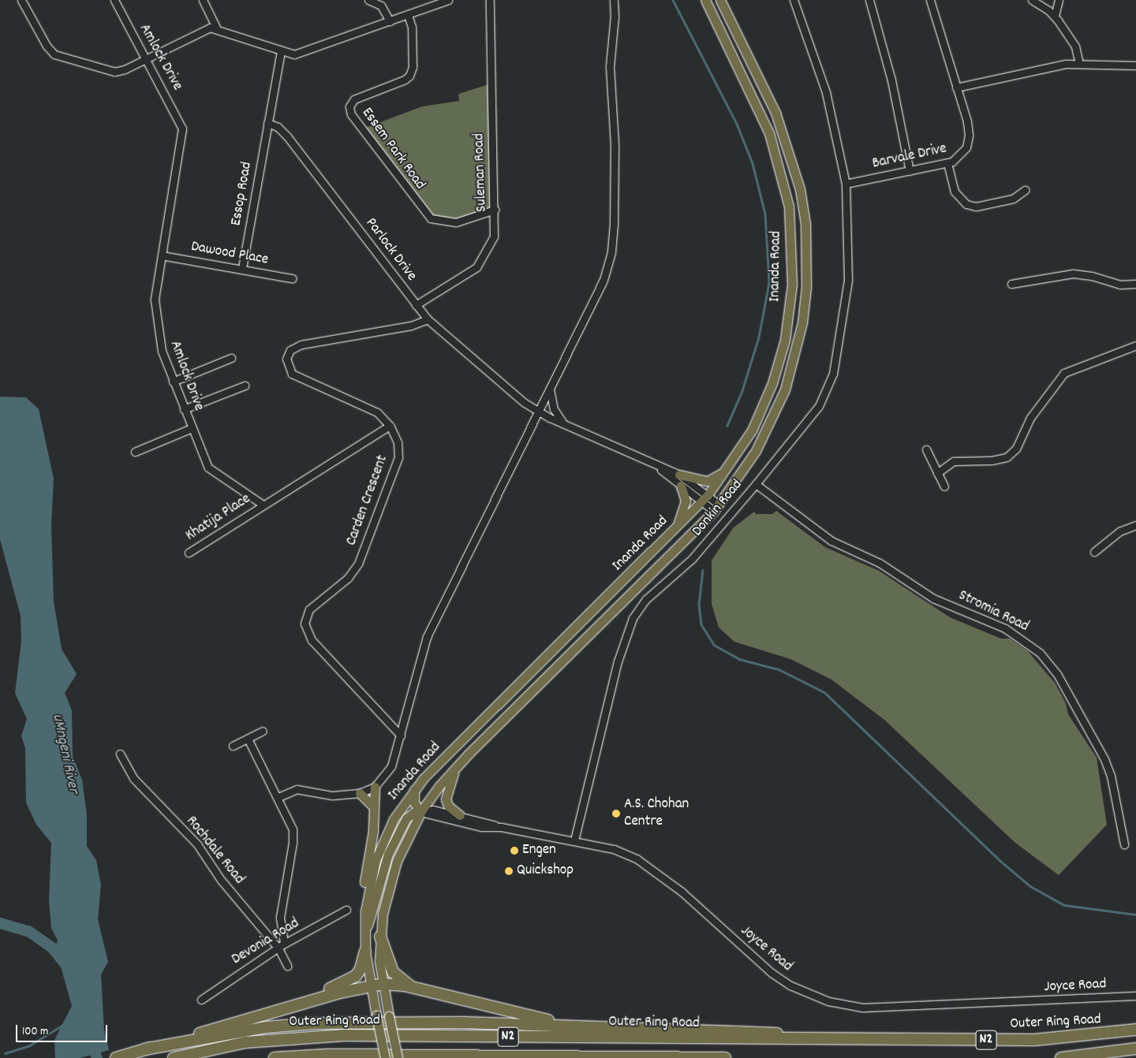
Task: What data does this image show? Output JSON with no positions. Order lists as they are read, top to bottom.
{
  "streets": {
    "highway": ["Outer Ring Road", "N2"],
    "main road": ["Inanda Road"],
    "street": [
      "Amlock Drive",
      "Essem Park Road",
      "Barvale Drive",
      "Suleman Road",
      "Essop Road",
      "Parlock Drive",
      "Dawood Place",
      "Carden Crescent",
      "Donkin Road",
      "Khatija Place",
      "Stromia Road",
      "Rochdale Road",
      "Devonia Road",
      "Joyce Road"
    ]
  },
  "crossings": [
    ["Amlock Drive", "Dawood Place"],
    ["Amlock Drive", "Khatija Place"],
    ["Essem Park Road", "Suleman Road"],
    ["Barvale Drive", "Donkin Road"],
    ["Suleman Road", "Parlock Drive"],
    ["Essop Road", "Parlock Drive"],
    ["Essop Road", "Dawood Place"],
    ["Parlock Drive", "Inanda Road"],
    ["Parlock Drive", "Carden Crescent"],
    ["Inanda Road", "Joyce Road"],
    ["Donkin Road", "Stromia Road"],
    ["Donkin Road", "Joyce Road"],
    ["Rochdale Road", "Devonia Road"]
  ],
  "water": ["uMngeni River"],
  "places": ["A.S. Chohan Centre", "Engen", "Quickshop"],
  "scale_bar": "100 m"
}
